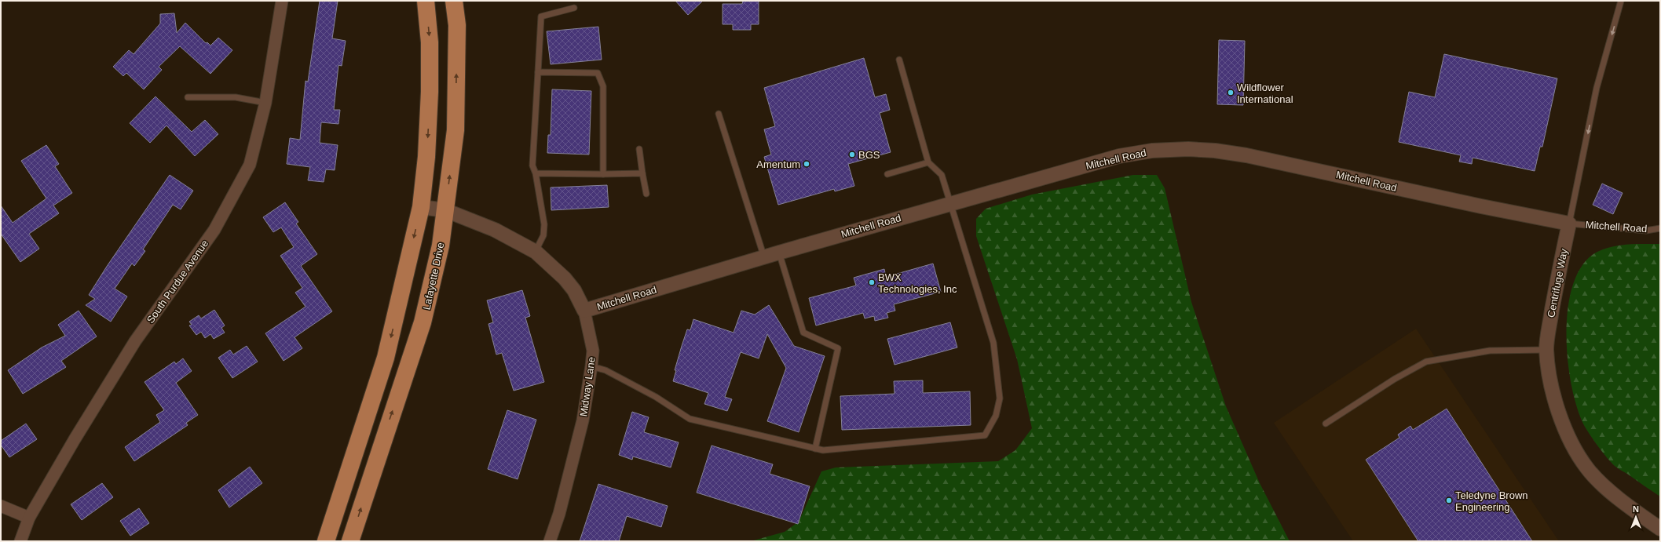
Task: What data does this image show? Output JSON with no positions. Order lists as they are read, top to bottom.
{
  "streets": {
    "main road": ["Lafayette Drive"],
    "street": [
      "Mitchell Road",
      "South Purdue Avenue",
      "Centrifuge Way",
      "Midway Lane"
    ]
  },
  "crossings": [
    ["Mitchell Road", "Centrifuge Way"],
    ["Mitchell Road", "Midway Lane"],
    ["Lafayette Drive", "Midway Lane"]
  ],
  "one_way": ["Centrifuge Way"],
  "places": [
    "Wildflower International",
    "BGS",
    "Amentum",
    "BWX Technologies, Inc",
    "Teledyne Brown Engineering"
  ],
  "north": "top"
}
